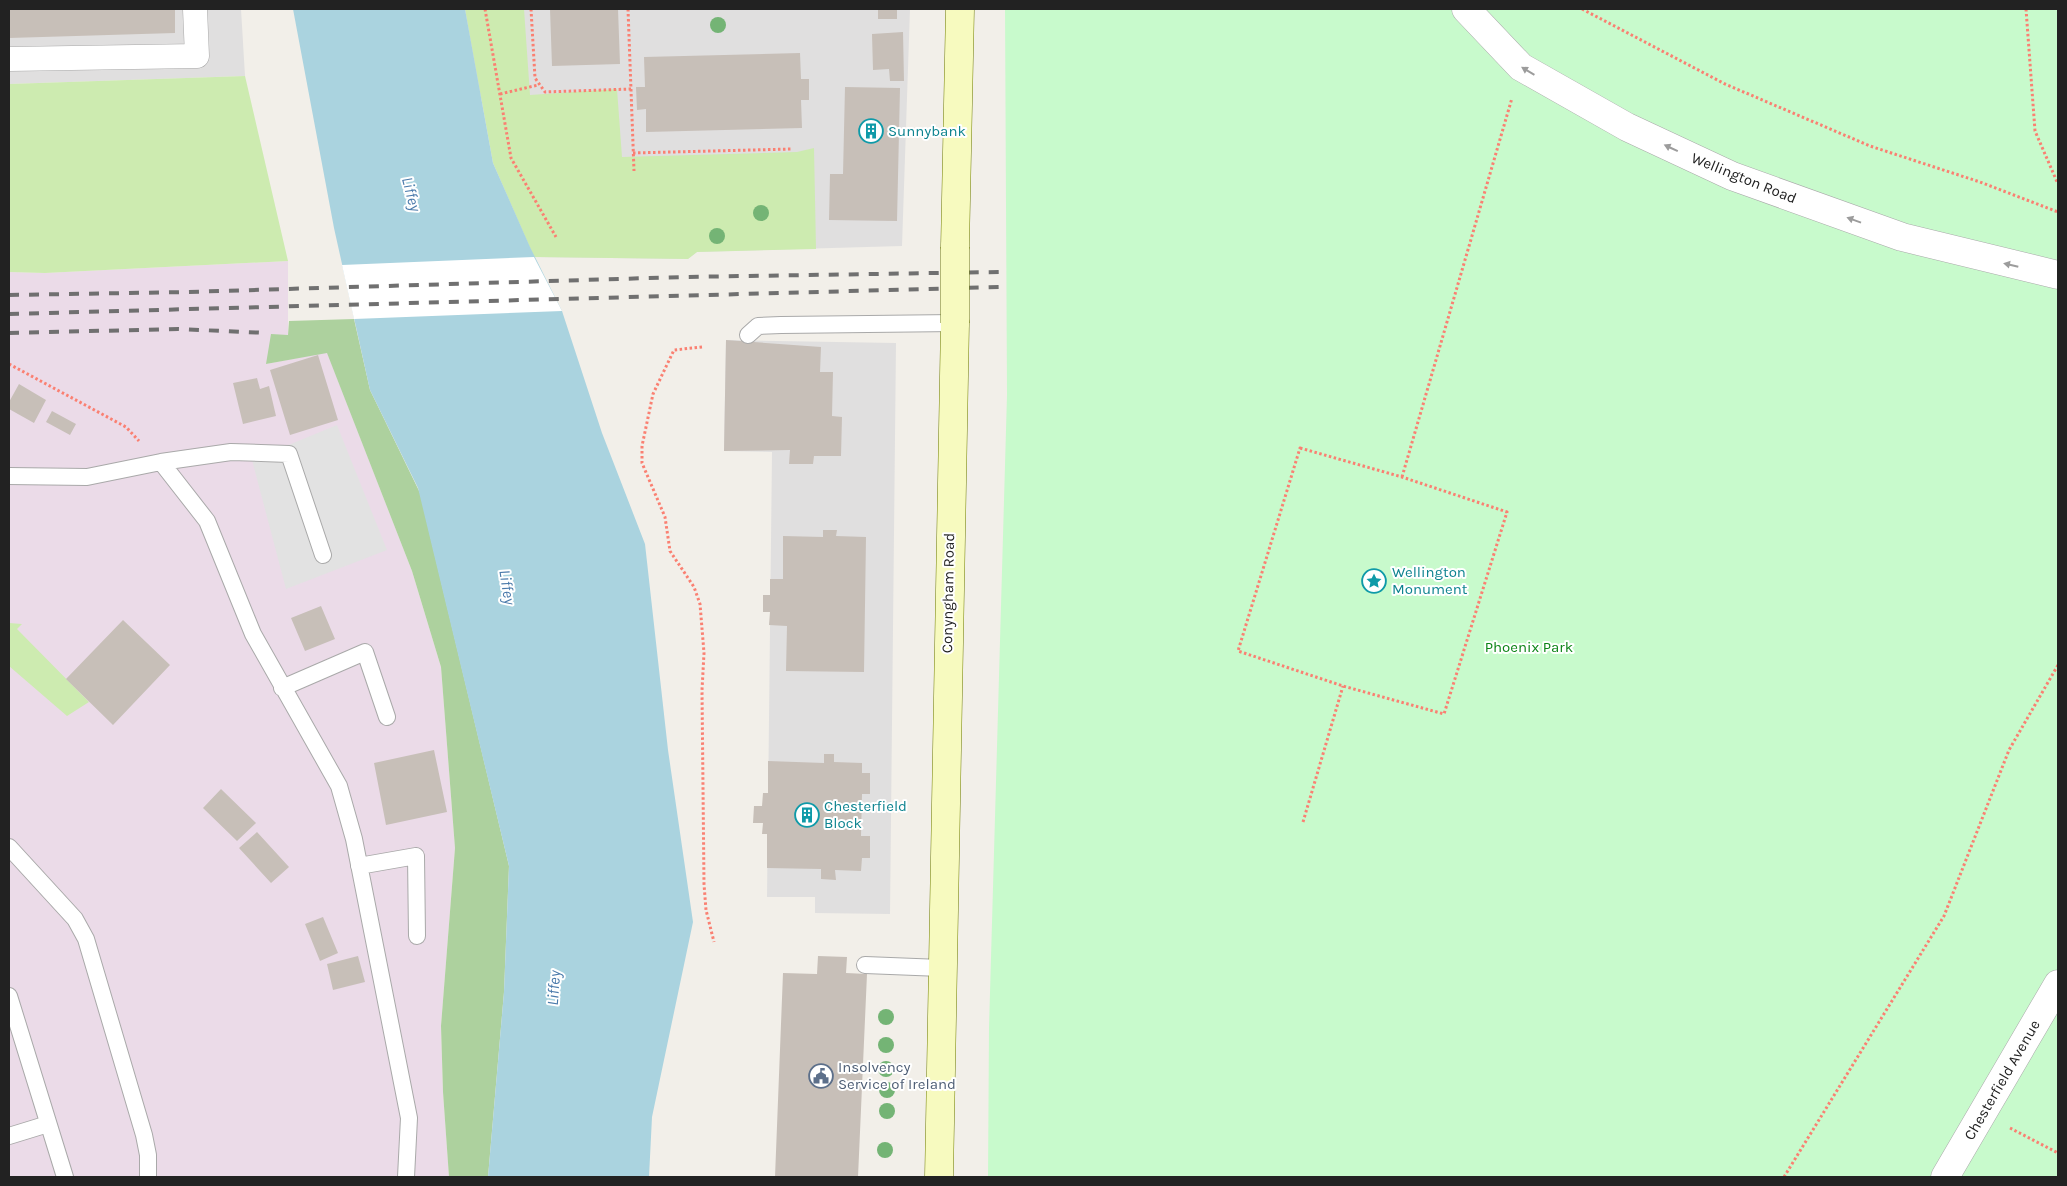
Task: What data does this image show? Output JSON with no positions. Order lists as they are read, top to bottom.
{
  "streets": {
    "main road": ["Conyngham Road"],
    "street": ["Wellington Road", "Chesterfield Avenue"]
  },
  "one_way": ["Wellington Road"],
  "water": ["Liffey"],
  "parks": ["Phoenix Park"],
  "places": {
    "building": ["Sunnybank", "Chesterfield Block"],
    "place": ["Wellington Monument"],
    "public building": ["Insolvency Service of Ireland"]
  }
}
